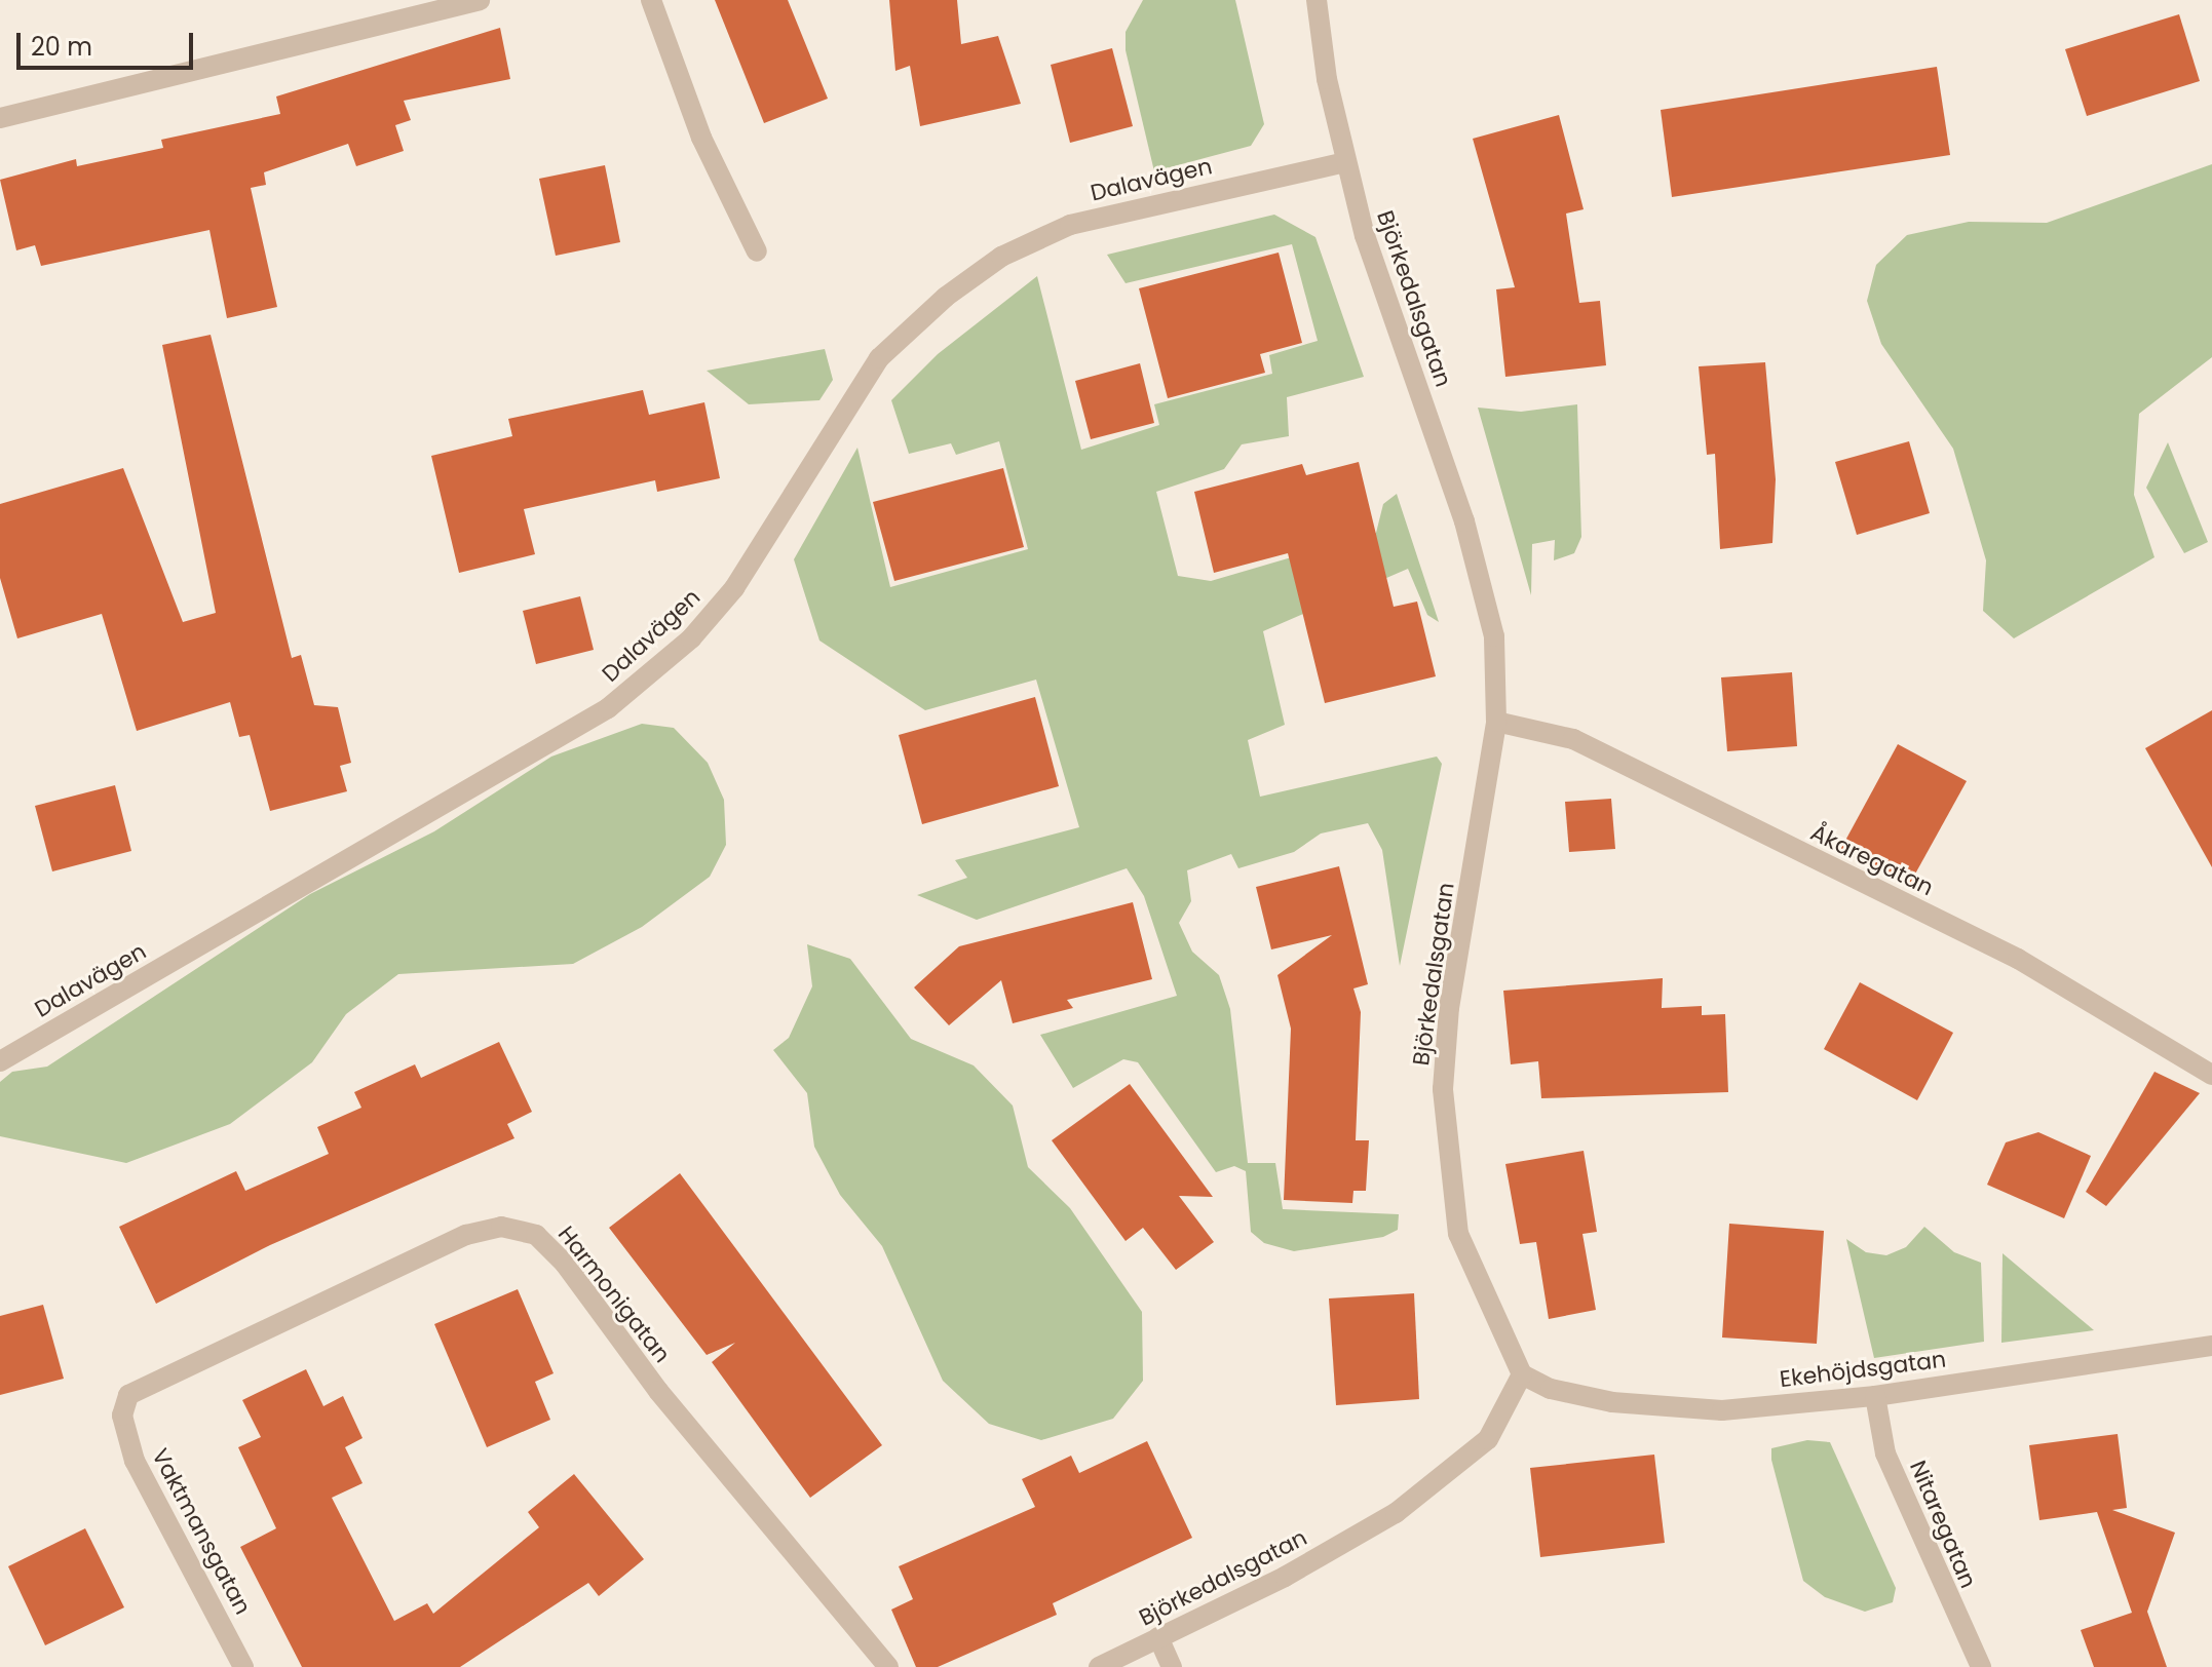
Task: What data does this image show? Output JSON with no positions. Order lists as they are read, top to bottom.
{
  "streets": {
    "street": [
      "Dalavägen",
      "Björkedalsgatan",
      "Åkaregatan",
      "Harmonigatan",
      "Ekehöjdsgatan",
      "Nitaregatan",
      "Vaktmansgatan"
    ]
  },
  "crossings": [
    ["Dalavägen", "Björkedalsgatan"],
    ["Björkedalsgatan", "Åkaregatan"],
    ["Björkedalsgatan", "Ekehöjdsgatan"],
    ["Harmonigatan", "Vaktmansgatan"],
    ["Ekehöjdsgatan", "Nitaregatan"]
  ],
  "scale_bar": "20 m"
}
